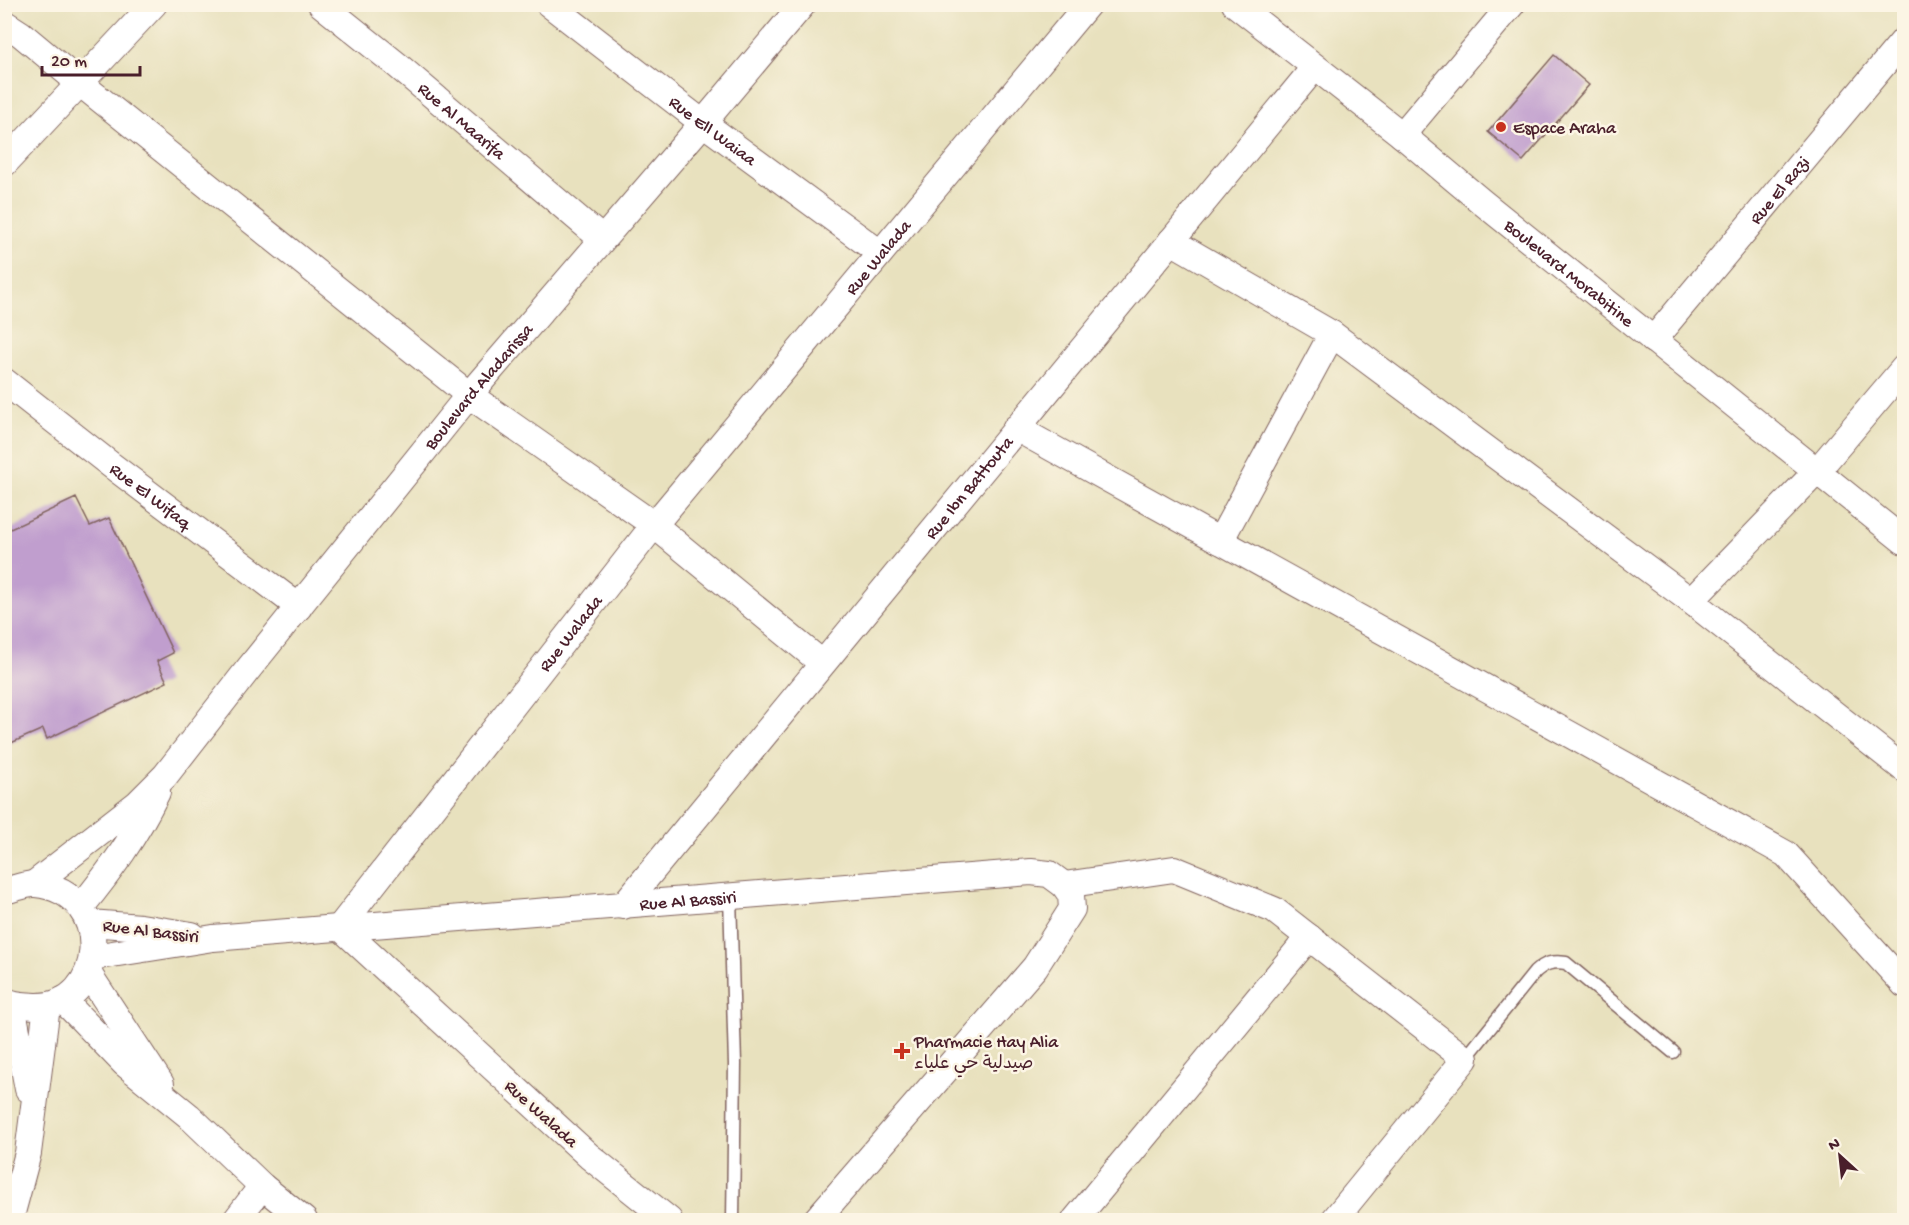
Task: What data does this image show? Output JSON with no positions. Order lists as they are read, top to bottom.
{
  "streets": {
    "street": [
      "Rue Al Maarifa",
      "Rue Ell Waiaa",
      "Rue El Razi",
      "Rue Walada",
      "Boulevard Morabitine",
      "Boulevard Aladarissa",
      "Rue Ibn Battouta",
      "Rue El Wifaq",
      "Rue Al Bassiri"
    ]
  },
  "crossings": [
    ["Rue Al Maarifa", "Boulevard Aladarissa"],
    ["Rue Ell Waiaa", "Rue Walada"],
    ["Rue Ell Waiaa", "Boulevard Aladarissa"],
    ["Rue El Razi", "Boulevard Morabitine"],
    ["Rue Walada", "Rue Al Bassiri"],
    ["Boulevard Morabitine", "Rue Ibn Battouta"],
    ["Boulevard Aladarissa", "Rue El Wifaq"],
    ["Boulevard Aladarissa", "Rue Al Bassiri"],
    ["Rue Ibn Battouta", "Rue Al Bassiri"]
  ],
  "places": {
    "other": ["Espace Araha"],
    "health": ["Pharmacie Hay Alia صيدلية حي علياء"]
  },
  "scale_bar": "20 m",
  "north": "top left"
}
